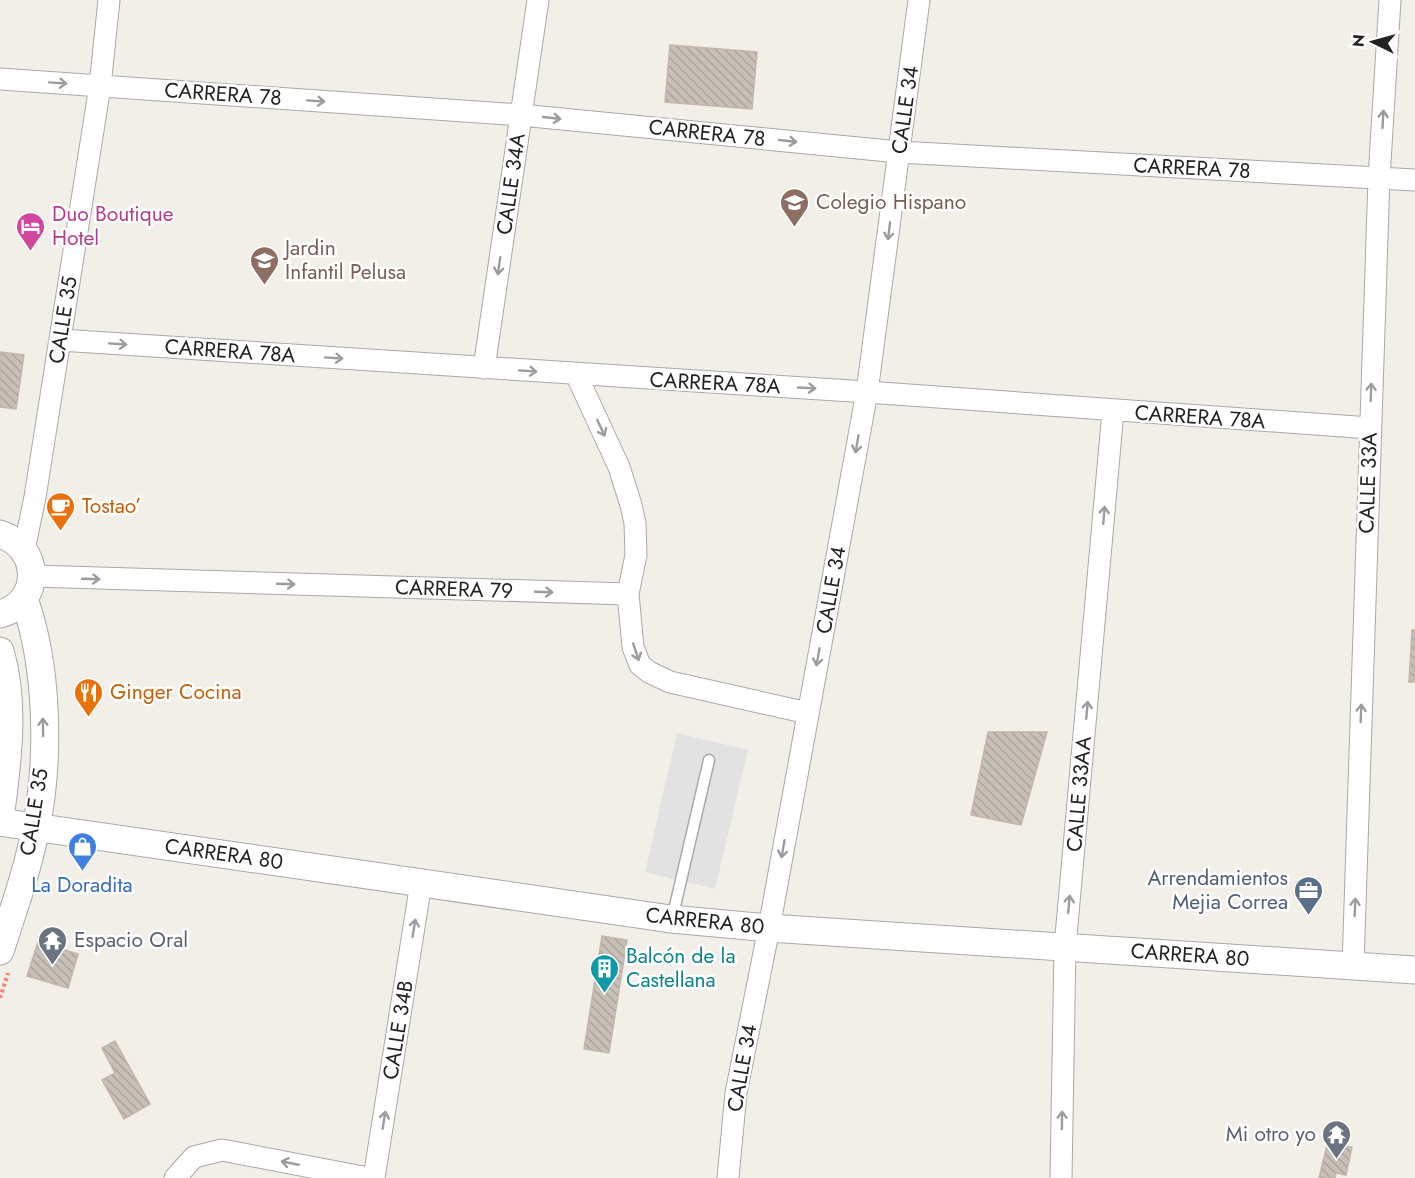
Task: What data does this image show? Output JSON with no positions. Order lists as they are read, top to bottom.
{
  "streets": {
    "street": [
      "CARRERA 78",
      "CALLE 34",
      "CALLE 34A",
      "CALLE 35",
      "CARRERA 78A",
      "CALLE 33A",
      "CARRERA 79",
      "CALLE 33AA",
      "CARRERA 80",
      "CALLE 34B"
    ]
  },
  "crossings": [
    ["CARRERA 78", "CALLE 34"],
    ["CARRERA 78", "CALLE 34A"],
    ["CARRERA 78", "CALLE 35"],
    ["CARRERA 78", "CALLE 33A"],
    ["CALLE 34", "CARRERA 78A"],
    ["CALLE 34", "CARRERA 80"],
    ["CALLE 34A", "CARRERA 78A"],
    ["CALLE 35", "CARRERA 78A"],
    ["CALLE 35", "CARRERA 79"],
    ["CALLE 35", "CARRERA 80"],
    ["CARRERA 78A", "CALLE 33A"],
    ["CARRERA 78A", "CALLE 33AA"],
    ["CALLE 33A", "CARRERA 80"],
    ["CALLE 33AA", "CARRERA 80"],
    ["CARRERA 80", "CALLE 34B"]
  ],
  "one_way": [
    "CARRERA 78",
    "CALLE 34",
    "CALLE 34A",
    "CARRERA 78A",
    "CALLE 33A",
    "CARRERA 79",
    "CALLE 33AA",
    "CALLE 34B"
  ],
  "places": {
    "school or university": ["Colegio Hispano", "Jardin Infantil Pelusa"],
    "hotel": ["Duo Boutique Hotel"],
    "cafe": ["Tostao’"],
    "restaurant": ["Ginger Cocina"],
    "shop": ["La Doradita"],
    "office": ["Arrendamientos Mejia Correa"],
    "temple": ["Espacio Oral", "Mi otro yo"],
    "building": ["Balcón de la Castellana"]
  },
  "north": "left"
}
